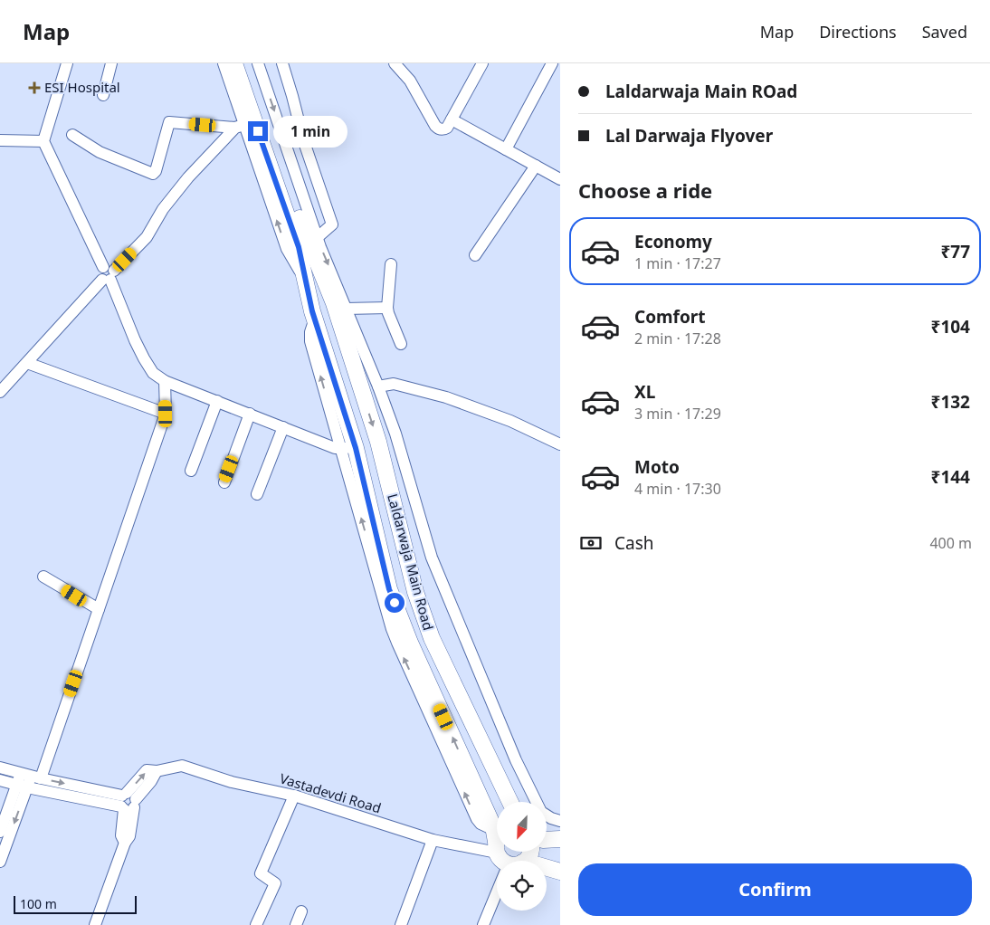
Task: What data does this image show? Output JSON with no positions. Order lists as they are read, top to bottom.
{
  "streets": {
    "highway": ["Laldarwaja Main Road"],
    "street": ["Vastadevdi Road"]
  },
  "places": {
    "health": ["ESI Hospital"]
  },
  "scale_bar": "100 m",
  "north": "bottom left",
  "page": {
    "header": "Map",
    "nav": ["Map", "Directions", "Saved"],
    "banner": ["Laldarwaja Main ROad", "Lal Darwaja Flyover"],
    "bubble": "1 min",
    "heading": "Choose a ride",
    "list": [
      {
        "name": "Economy",
        "note": "1 min · 17:27",
        "value": "₹77"
      },
      {
        "name": "Comfort",
        "note": "2 min · 17:28",
        "value": "₹104"
      },
      {
        "name": "XL",
        "note": "3 min · 17:29",
        "value": "₹132"
      },
      {
        "name": "Moto",
        "note": "4 min · 17:30",
        "value": "₹144"
      }
    ],
    "pay": ["Cash", "400 m"],
    "buttons": "Confirm",
    "scale": "100 m"
  }
}
